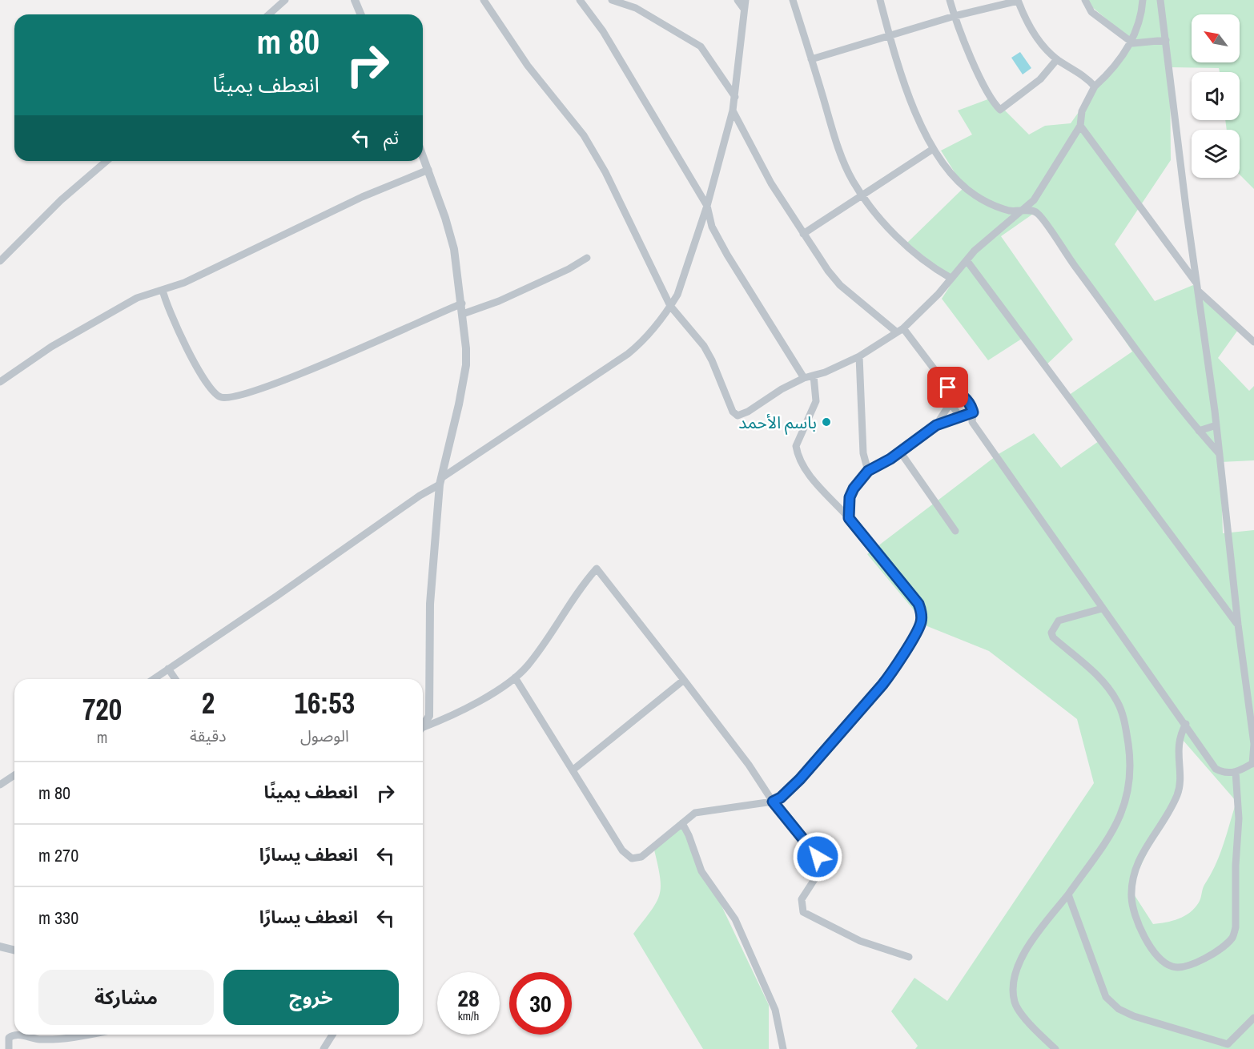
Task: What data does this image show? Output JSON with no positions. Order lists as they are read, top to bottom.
{
  "places": ["باسم الأحمد"],
  "north": "top left",
  "page": {
    "turn": ["80 m", "انعطف يمينًا"],
    "then": "ثم",
    "eta": [
      "16:53",
      "الوصول",
      "2",
      "دقيقة",
      "720",
      "m"
    ],
    "list": [
      {
        "name": "انعطف يمينًا",
        "value": "80 m"
      },
      {
        "name": "انعطف يسارًا",
        "value": "270 m"
      },
      {
        "name": "انعطف يسارًا",
        "value": "330 m"
      }
    ],
    "buttons": ["خروج", "مشاركة"],
    "speed": "28 km/h",
    "limit": "30"
  }
}
